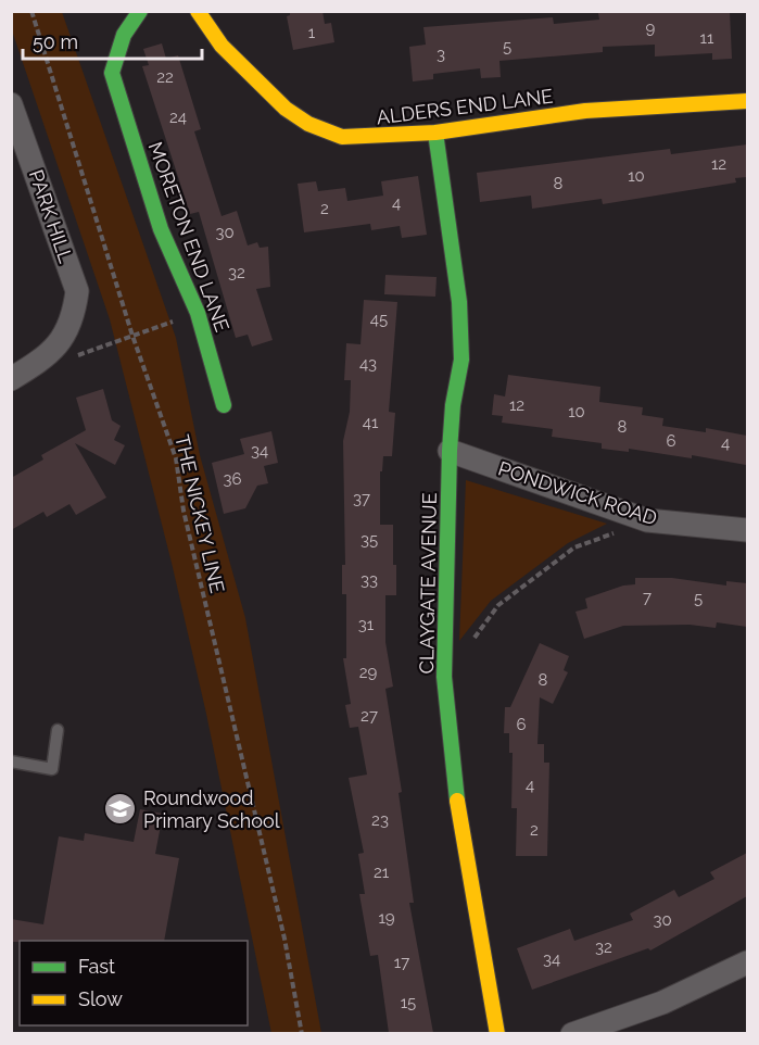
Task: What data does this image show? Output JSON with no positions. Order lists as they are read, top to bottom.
{
  "streets": {
    "street": [
      "ALDERS END LANE",
      "PARK HILL",
      "MORETON END LANE",
      "PONDWICK ROAD",
      "CLAYGATE AVENUE"
    ],
    "path": ["THE NICKEY LINE"]
  },
  "crossings": [
    ["ALDERS END LANE", "CLAYGATE AVENUE"],
    ["PONDWICK ROAD", "CLAYGATE AVENUE"]
  ],
  "places": {
    "school or university": ["Roundwood Primary School"]
  },
  "house_numbers": [
    "9",
    "1",
    "11",
    "5",
    "3",
    "22",
    "24",
    "12",
    "10",
    "8",
    "4",
    "2",
    "30",
    "32",
    "45",
    "43",
    "12",
    "10",
    "41",
    "8",
    "6",
    "4",
    "34",
    "36",
    "37",
    "35",
    "33",
    "7",
    "5",
    "31",
    "29",
    "8",
    "27",
    "6",
    "4",
    "23",
    "2",
    "21",
    "19",
    "30",
    "32",
    "34",
    "17",
    "15"
  ],
  "legend": ["Fast", "Slow"],
  "scale_bar": "50 m"
}
